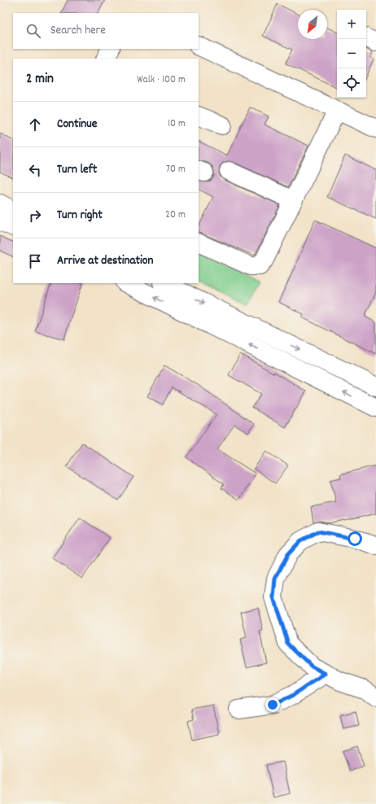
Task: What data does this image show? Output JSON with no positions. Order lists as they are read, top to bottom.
{
  "north": "bottom left",
  "page": {
    "map_buttons": ["+", "−"],
    "search": "Search here",
    "heading": ["2 min", "Walk · 100 m"],
    "list": [
      ["Continue", "10 m"],
      ["Turn left", "70 m"],
      ["Turn right", "20 m"],
      "Arrive at destination"
    ]
  }
}
